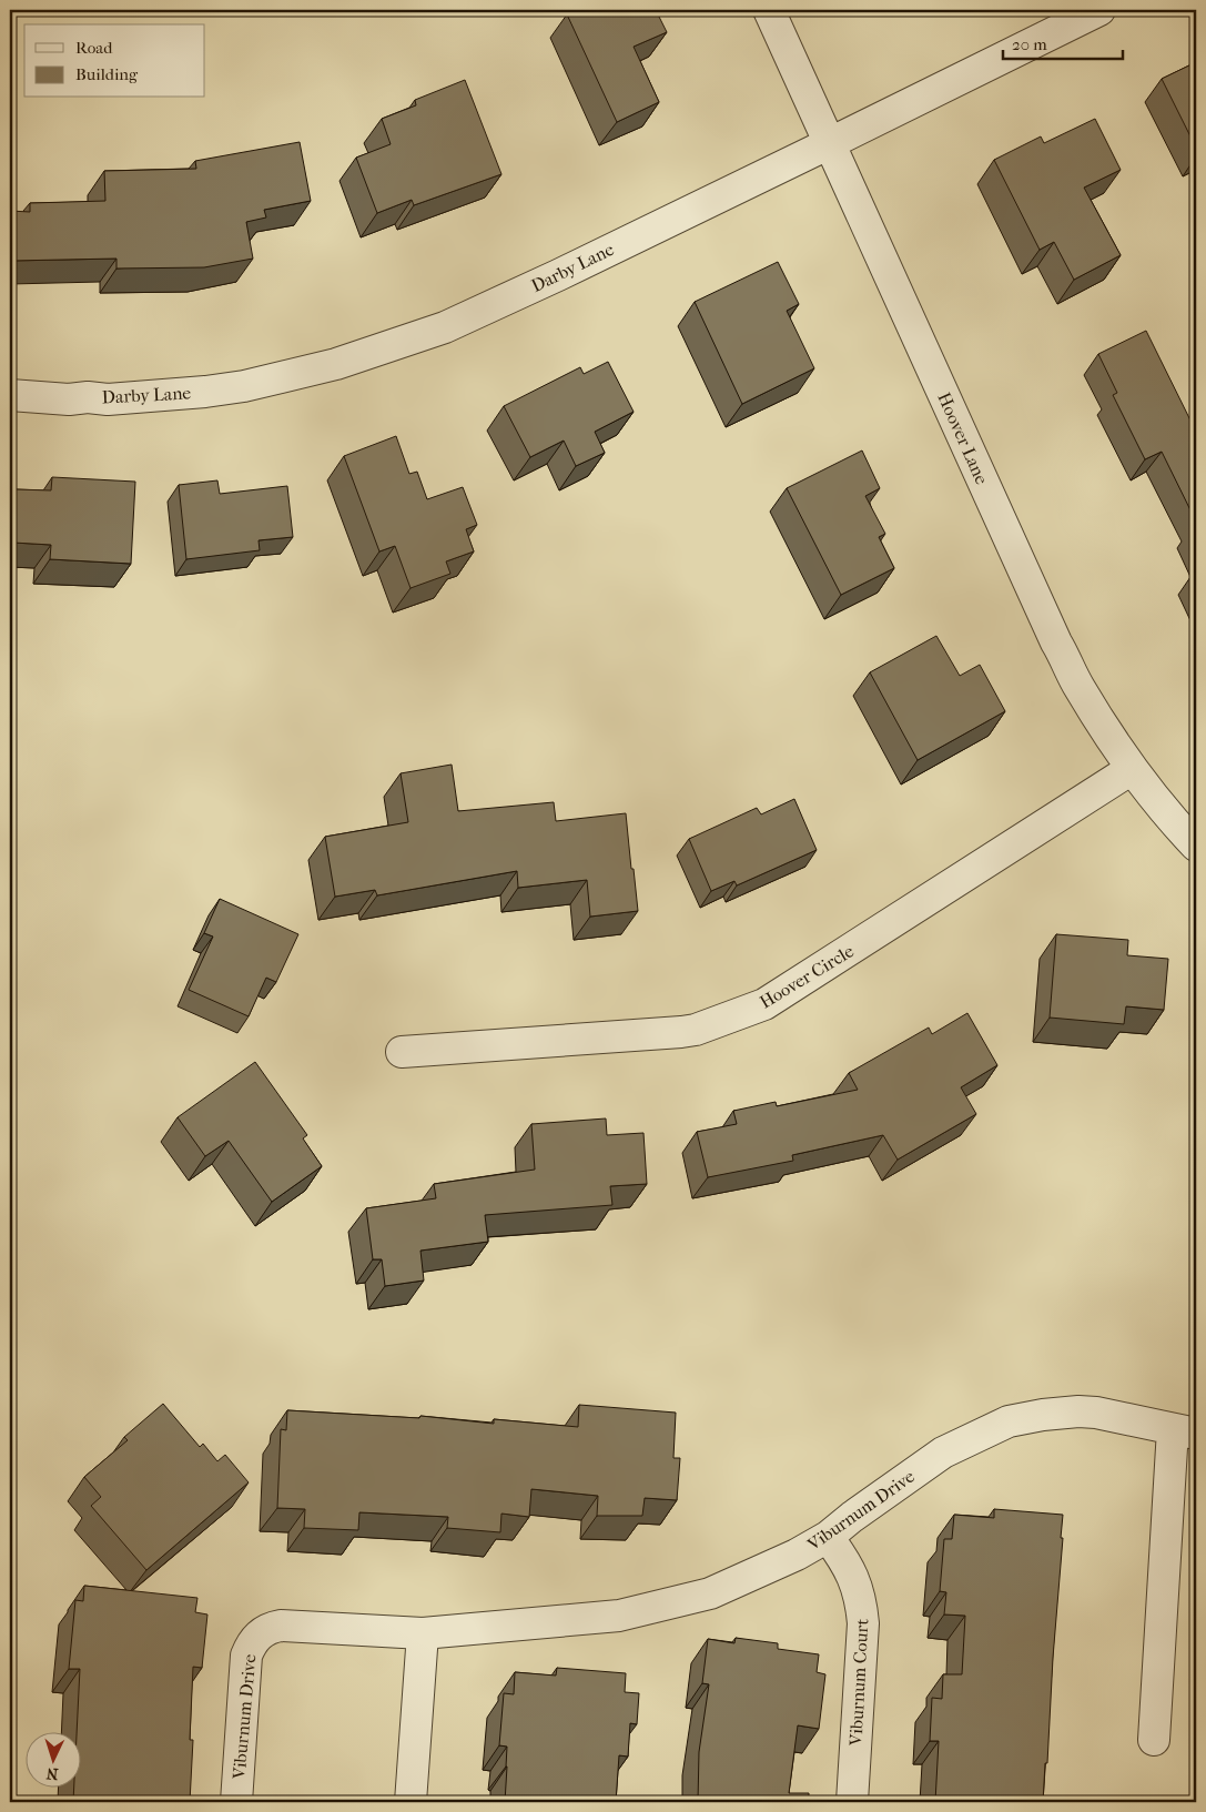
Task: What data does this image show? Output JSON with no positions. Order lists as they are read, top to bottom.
{
  "streets": {
    "street": [
      "Darby Lane",
      "Hoover Lane",
      "Hoover Circle",
      "Viburnum Drive",
      "Viburnum Court"
    ]
  },
  "crossings": [
    ["Darby Lane", "Hoover Lane"],
    ["Hoover Lane", "Hoover Circle"],
    ["Viburnum Drive", "Viburnum Court"]
  ],
  "legend": ["Road", "Building"],
  "scale_bar": "20 m",
  "north": "bottom"
}
